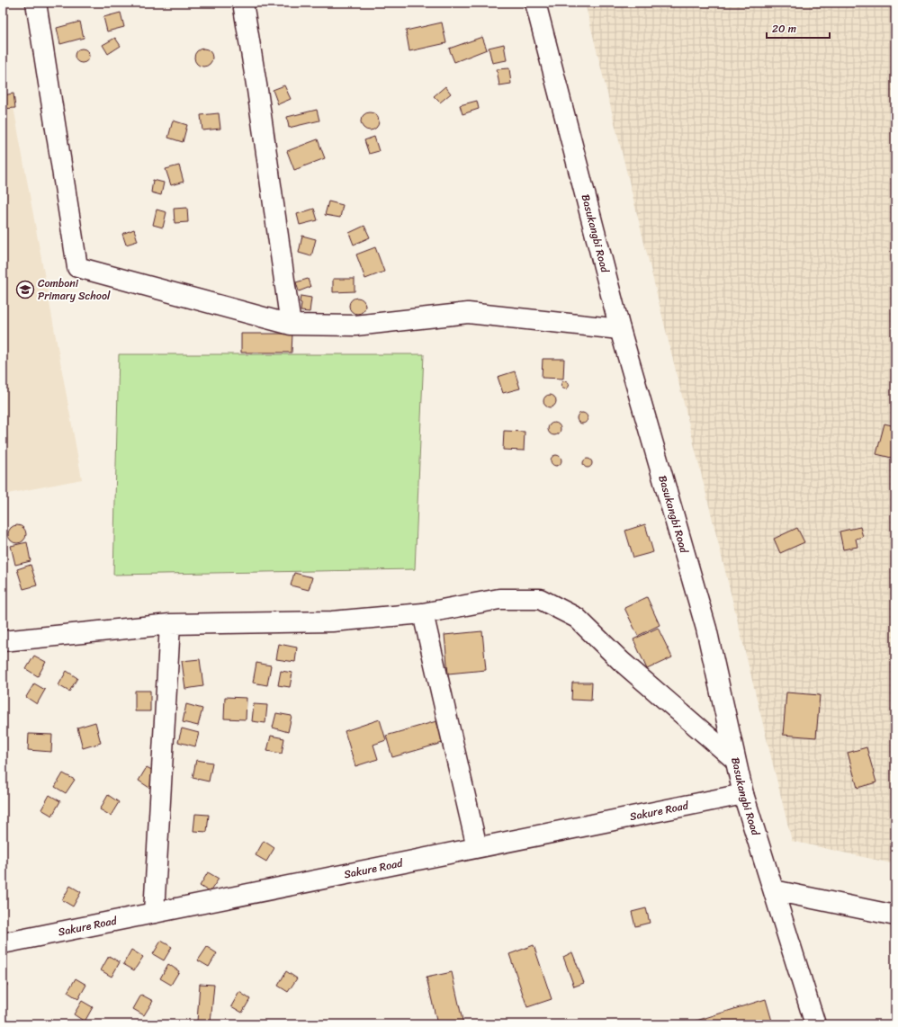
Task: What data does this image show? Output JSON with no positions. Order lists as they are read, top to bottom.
{
  "streets": {
    "street": ["Basukangbi Road", "Sakure Road"]
  },
  "crossings": [
    ["Basukangbi Road", "Sakure Road"]
  ],
  "places": {
    "school or university": ["Comboni Primary School"]
  },
  "scale_bar": "20 m"
}
